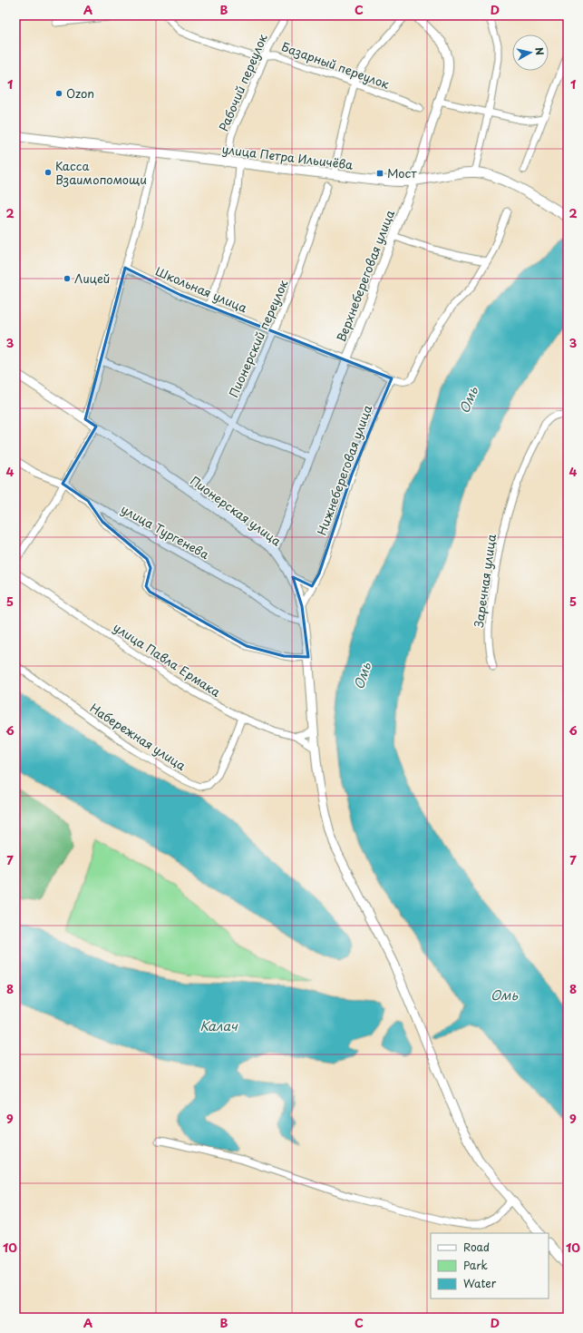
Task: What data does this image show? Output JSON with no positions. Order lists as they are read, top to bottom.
{
  "streets": {
    "main road": ["улица Петра Ильичёва"],
    "street": [
      "Базарный переулок",
      "Рабочий переулок",
      "Верхнебереговая улица",
      "Школьная улица",
      "Пионерский переулок",
      "Нижнебереговая улица",
      "Пионерская улица",
      "улица Тургенева",
      "Заречная улица",
      "улица Павла Ермака",
      "Набережная улица"
    ]
  },
  "crossings": [
    ["Базарный переулок", "Рабочий переулок"],
    ["Рабочий переулок", "улица Петра Ильичёва"],
    ["улица Петра Ильичёва", "Верхнебереговая улица"],
    ["Верхнебереговая улица", "Школьная улица"],
    ["Верхнебереговая улица", "Пионерская улица"],
    ["Школьная улица", "Пионерский переулок"],
    ["Школьная улица", "Нижнебереговая улица"],
    ["Пионерский переулок", "Пионерская улица"],
    ["Нижнебереговая улица", "Пионерская улица"],
    ["Пионерская улица", "улица Тургенева"],
    ["Пионерская улица", "улица Павла Ермака"],
    ["улица Павла Ермака", "Набережная улица"]
  ],
  "water": ["Омь", "Калач"],
  "places": {
    "other": ["Ozon", "Касса Взаимопомощи", "Лицей"],
    "transit": ["Мост"]
  },
  "legend": ["Road", "Park", "Water"],
  "north": "right",
  "grid": {
    "columns": [
      "A",
      "B",
      "C",
      "D"
    ],
    "rows": [
      "1",
      "2",
      "3",
      "4",
      "5",
      "6",
      "7",
      "8",
      "9",
      "10"
    ]
  }
}
